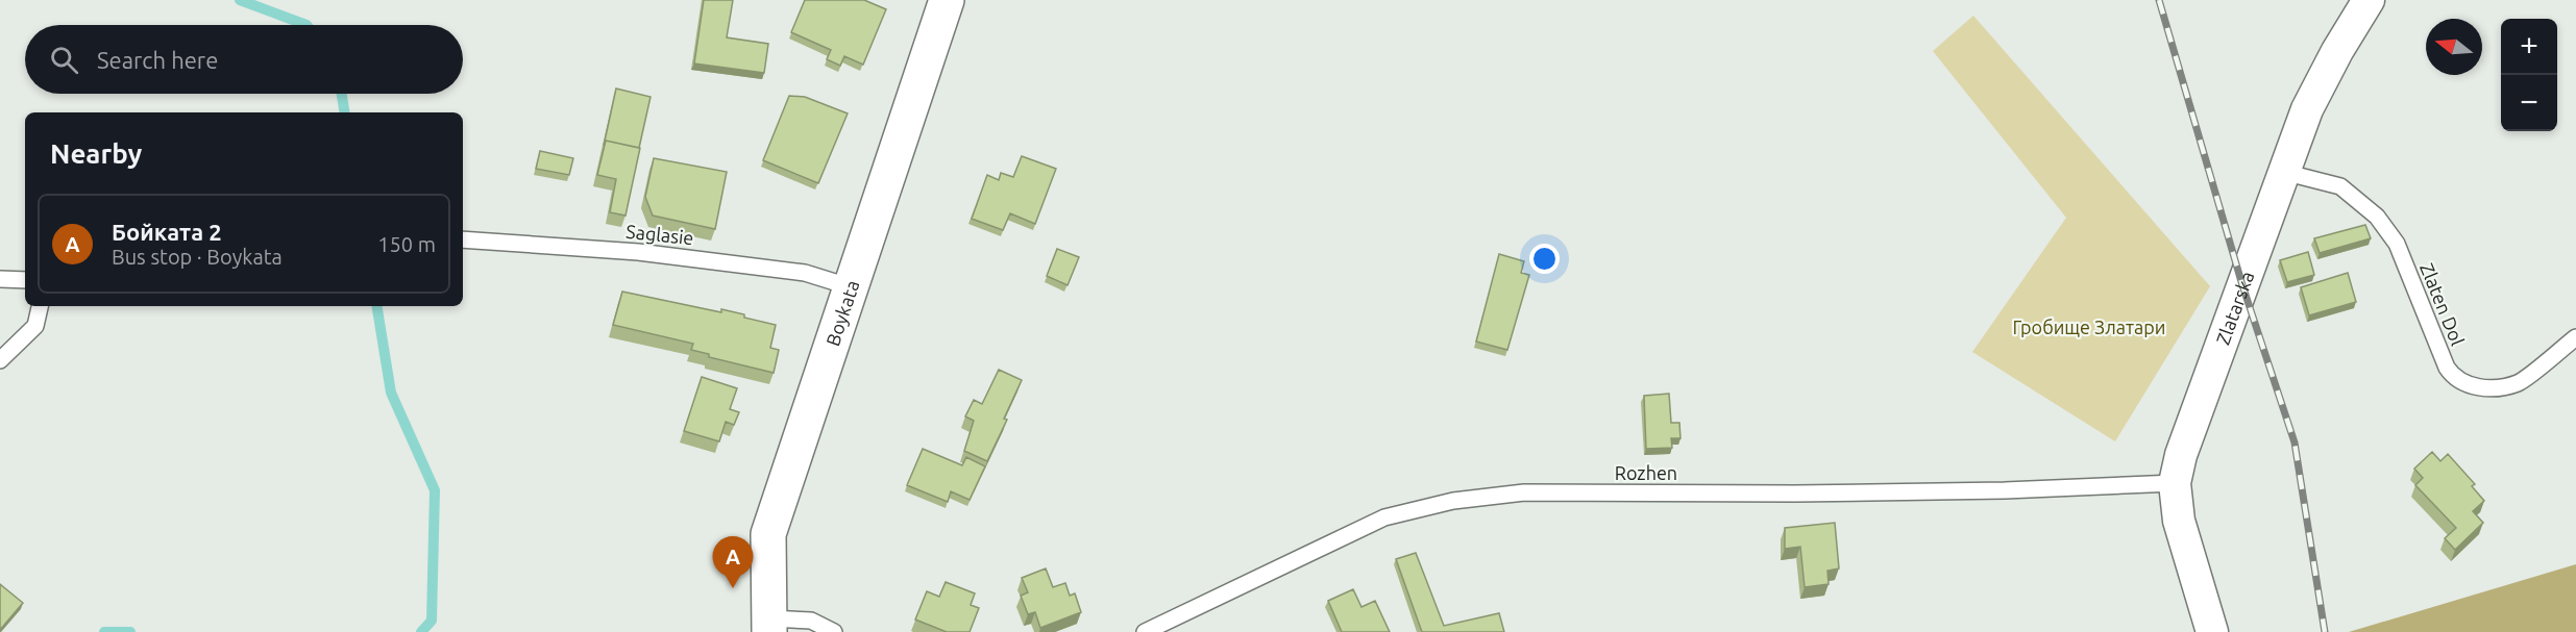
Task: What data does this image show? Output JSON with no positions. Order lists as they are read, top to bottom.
{
  "streets": {
    "street": ["Zlatarska", "Boykata"],
    "lane": ["Saglasie", "Zlaten Dol", "Rozhen"]
  },
  "crossings": [
    ["Saglasie", "Boykata"],
    ["Zlaten Dol", "Zlatarska"],
    ["Zlatarska", "Rozhen"]
  ],
  "parks": ["Гробище Златари"],
  "north": "left",
  "page": {
    "map_buttons": ["+", "−"],
    "search": "Search here",
    "heading": "Nearby",
    "list": [
      {
        "mark": "A",
        "name": "Бойката 2",
        "note": "Bus stop · Boykata",
        "value": "150 m"
      }
    ],
    "pins": "A"
  }
}
